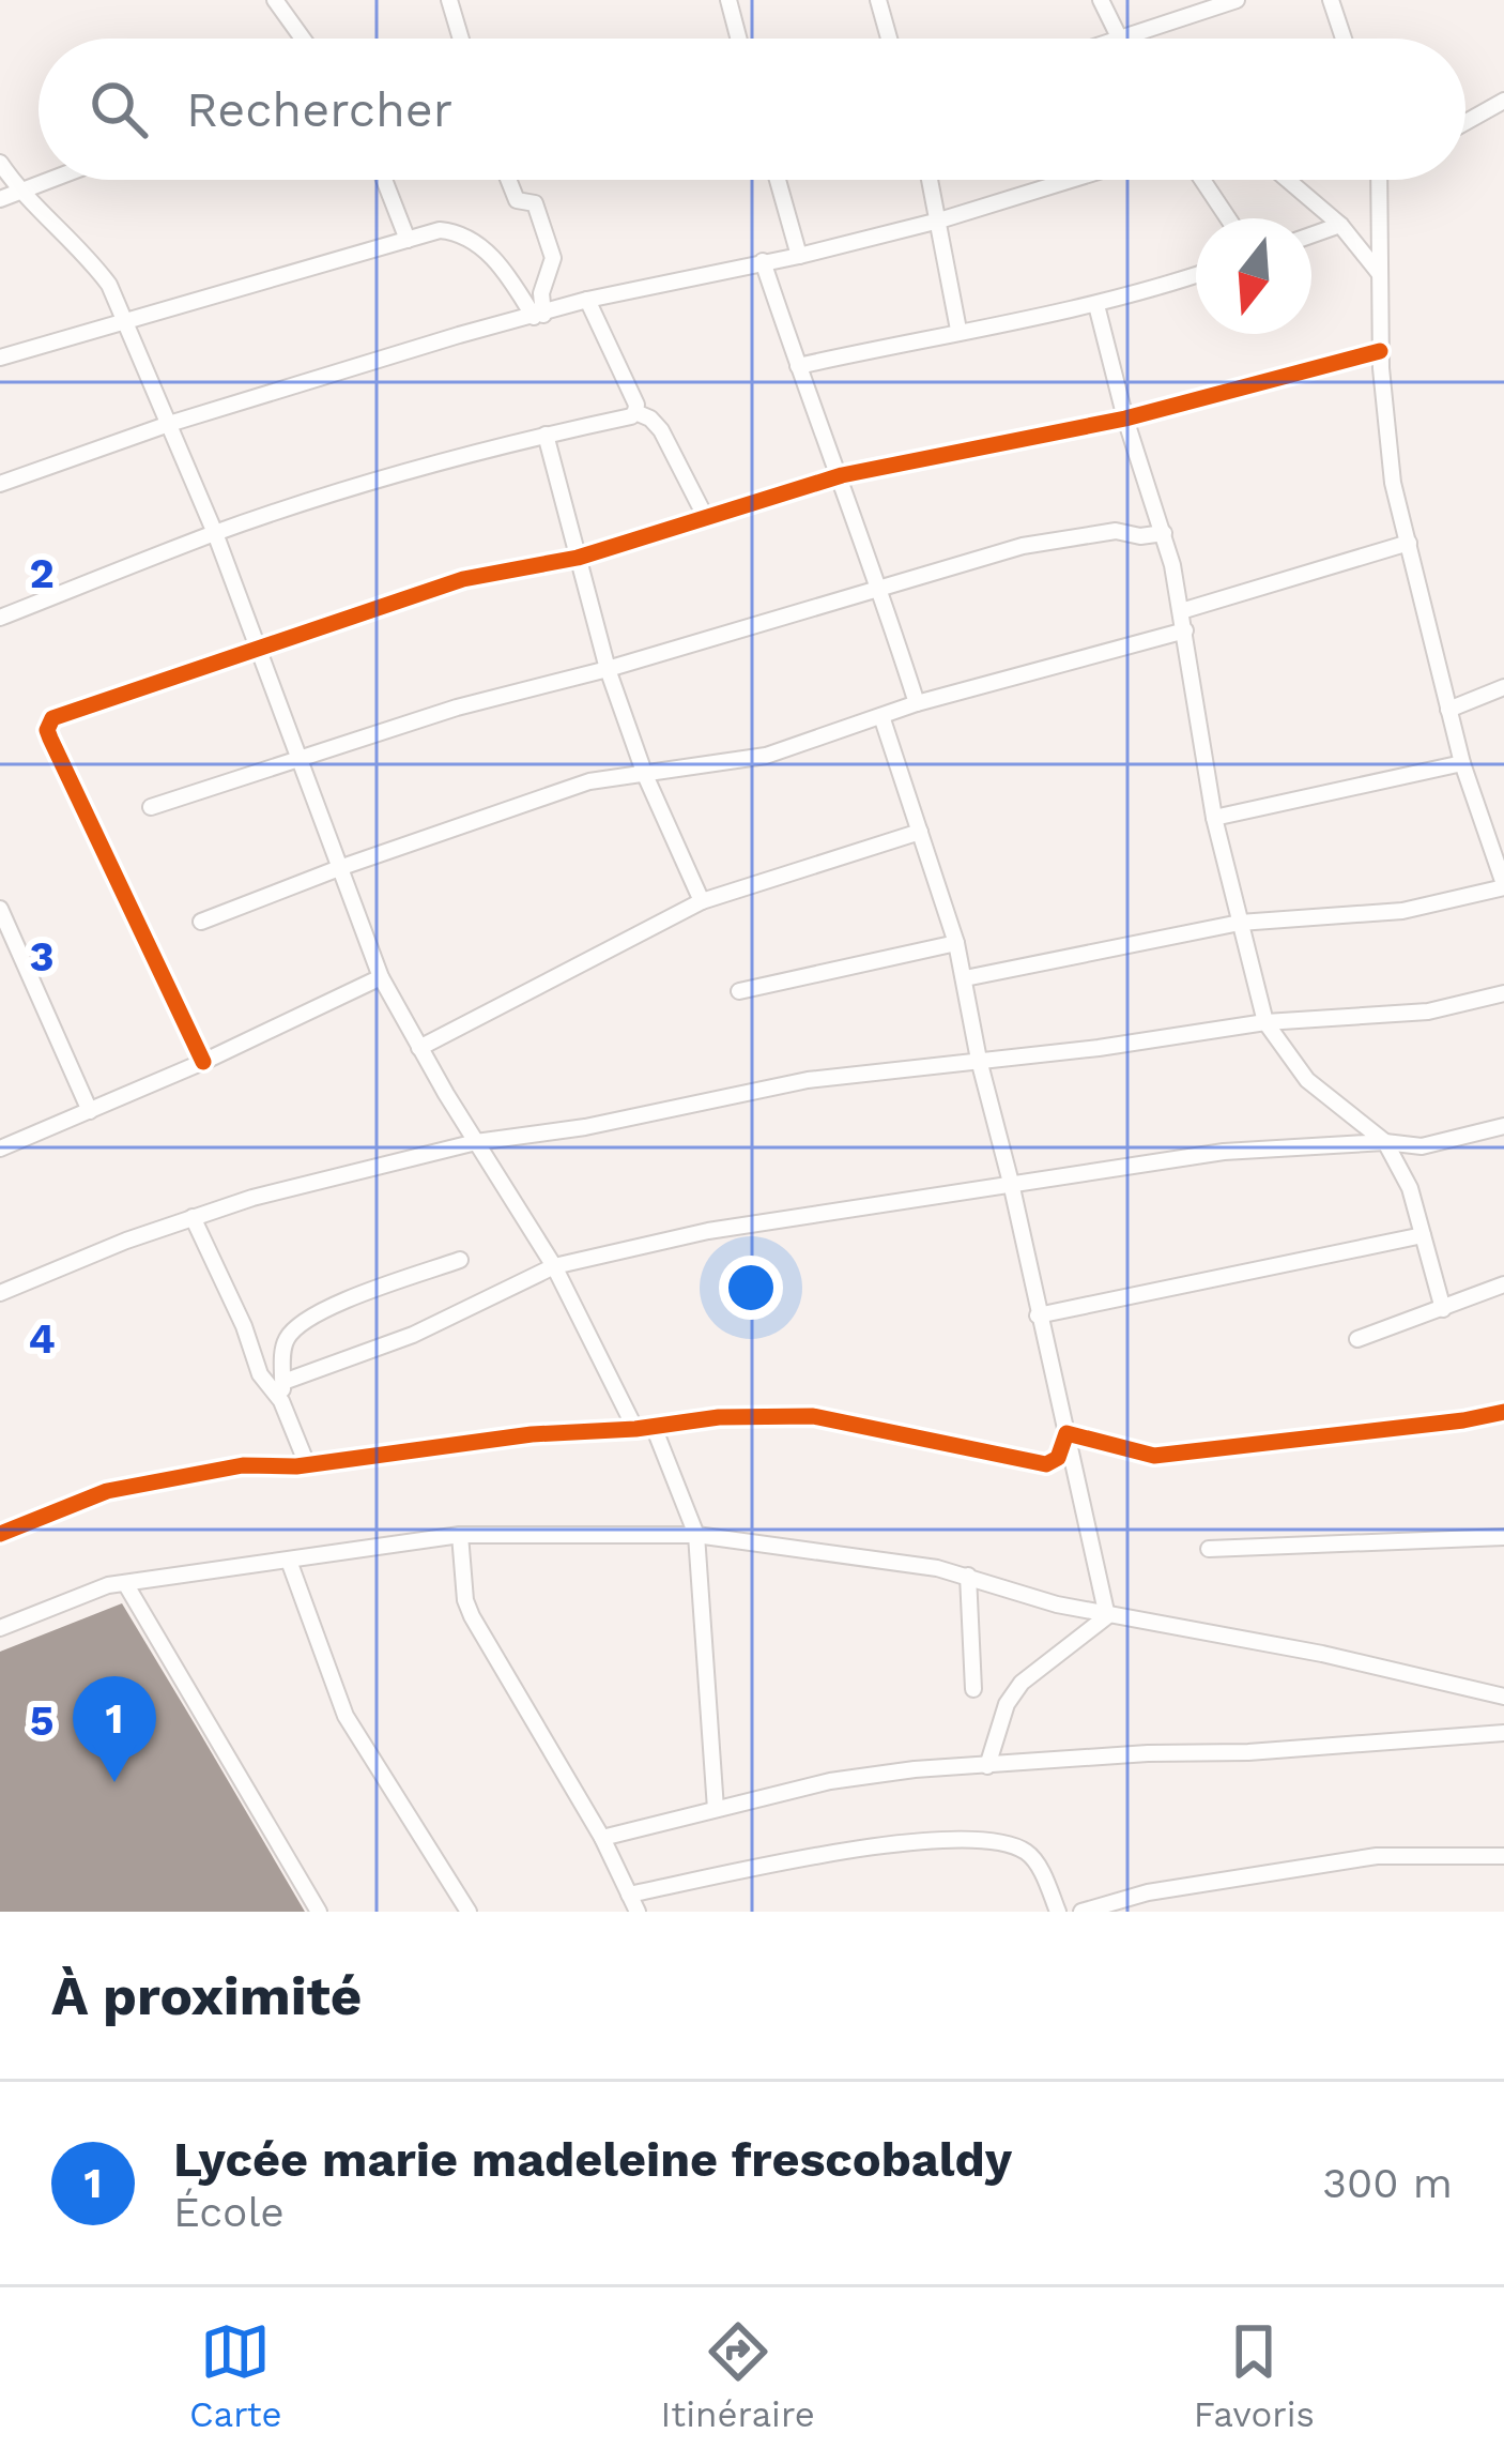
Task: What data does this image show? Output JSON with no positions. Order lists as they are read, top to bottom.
{
  "north": "bottom",
  "page": {
    "search": "Rechercher",
    "pins": "1",
    "heading": "À proximité",
    "list": [
      {
        "mark": "1",
        "name": "Lycée marie madeleine frescobaldy",
        "note": "École",
        "value": "300 m"
      }
    ],
    "nav": ["Carte", "Itinéraire", "Favoris"]
  },
  "grid": {
    "rows": [
      "2",
      "3",
      "4",
      "5"
    ]
  }
}
